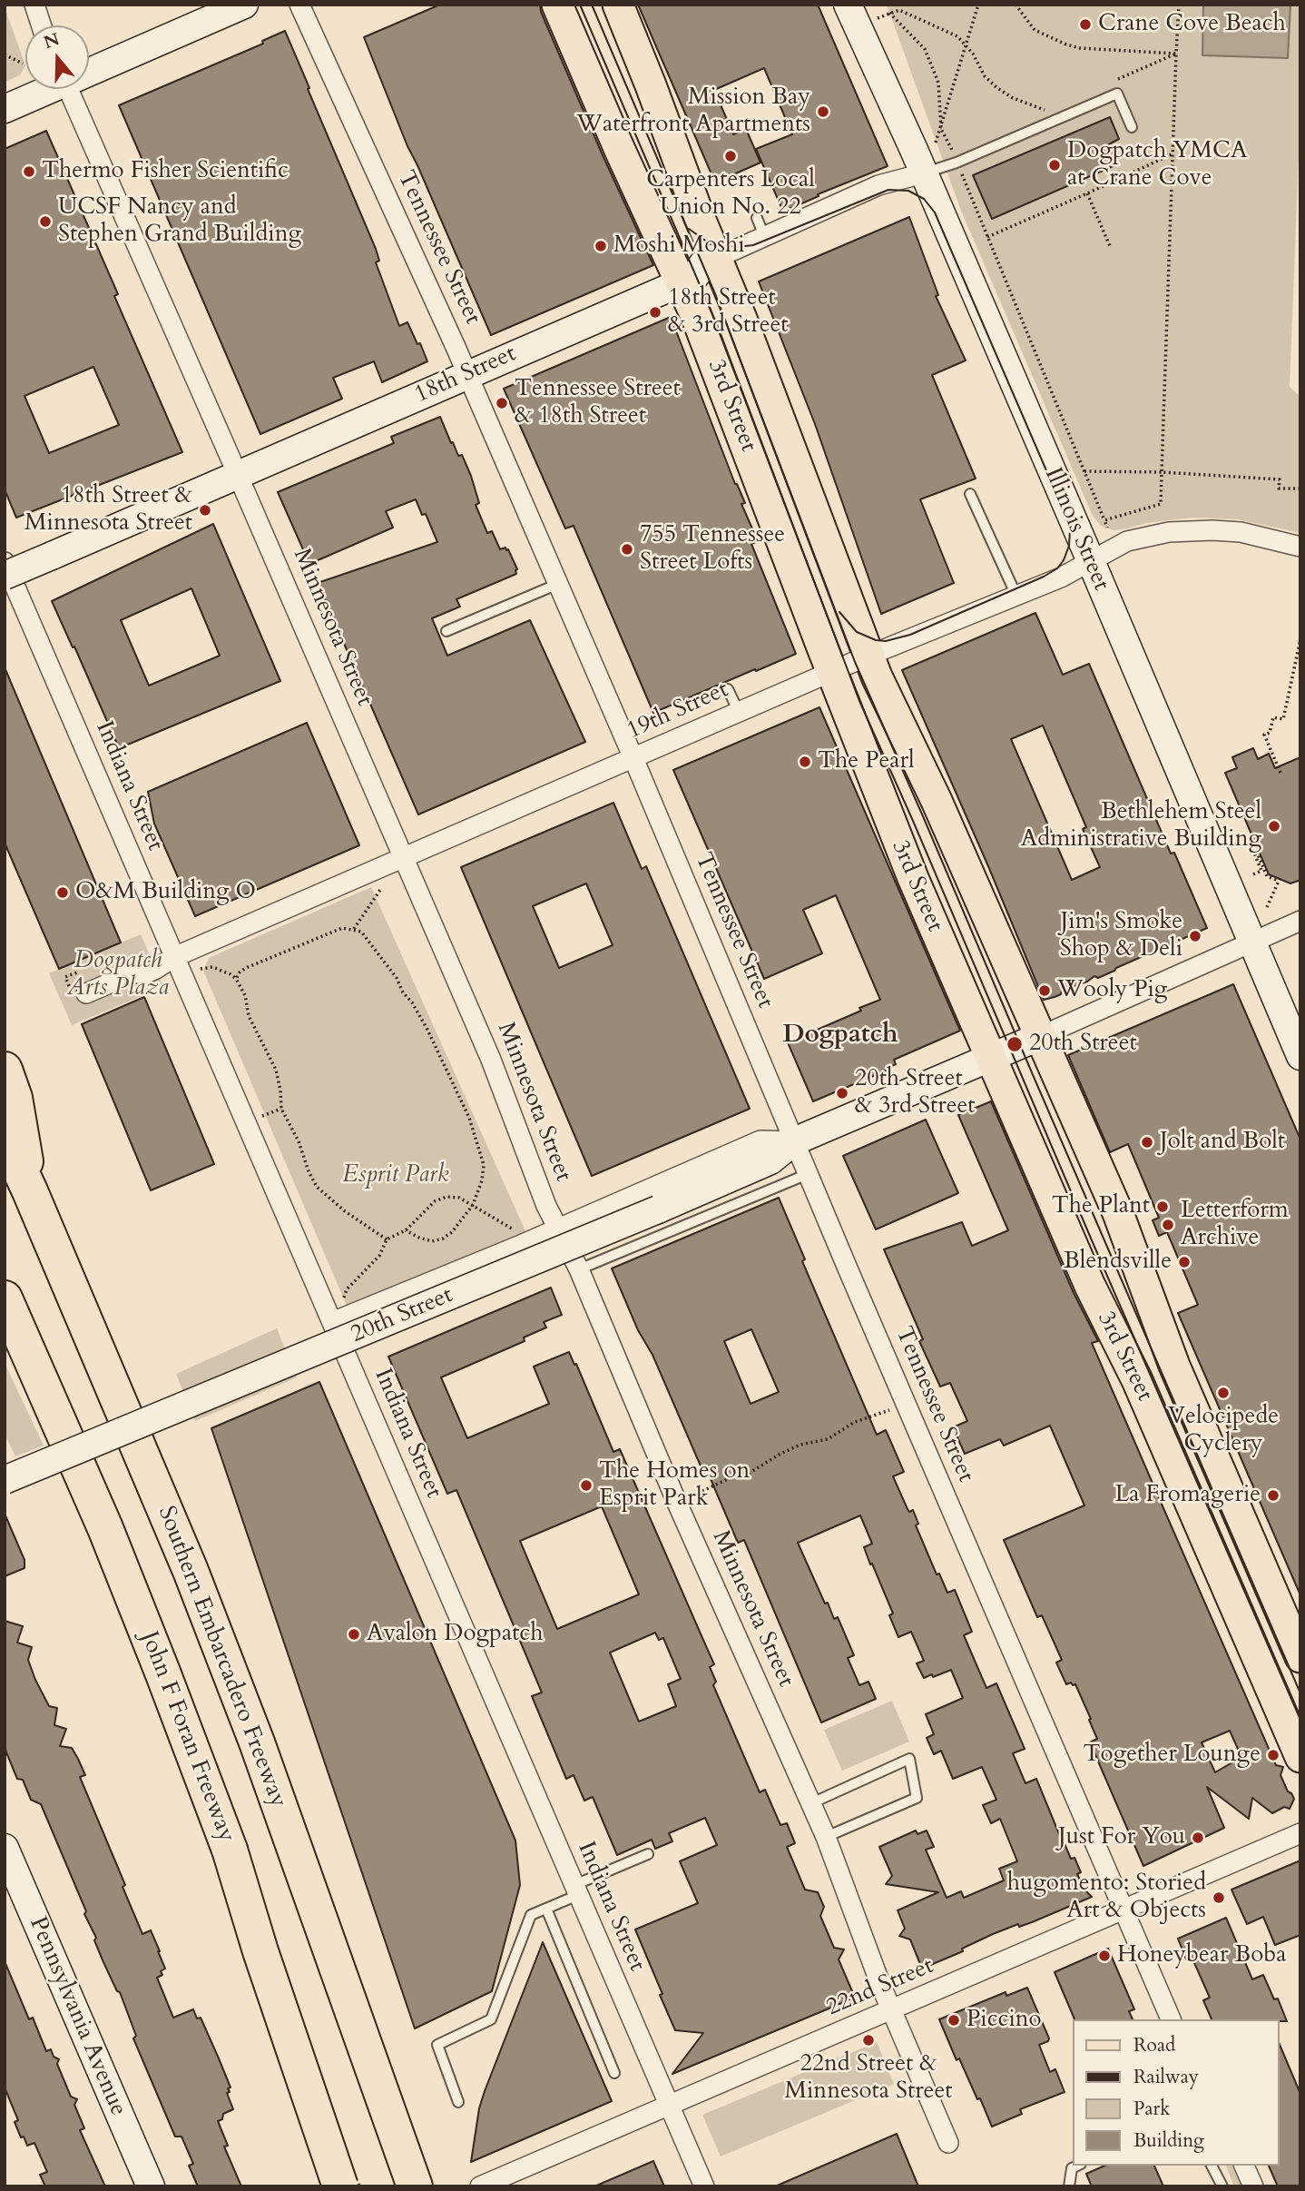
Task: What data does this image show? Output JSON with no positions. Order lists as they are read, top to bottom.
{
  "streets": {
    "highway": ["Southern Embarcadero Freeway", "John F Foran Freeway"],
    "main road": ["3rd Street"],
    "street": [
      "Tennessee Street",
      "18th Street",
      "Illinois Street",
      "Minnesota Street",
      "19th Street",
      "Indiana Street",
      "20th Street",
      "22nd Street",
      "Pennsylvania Avenue"
    ]
  },
  "crossings": [
    ["Tennessee Street", "18th Street"],
    ["Tennessee Street", "19th Street"],
    ["Tennessee Street", "20th Street"],
    ["Tennessee Street", "22nd Street"],
    ["18th Street", "3rd Street"],
    ["18th Street", "Illinois Street"],
    ["18th Street", "Minnesota Street"],
    ["3rd Street", "19th Street"],
    ["3rd Street", "20th Street"],
    ["Illinois Street", "19th Street"],
    ["Illinois Street", "20th Street"],
    ["Minnesota Street", "19th Street"],
    ["Minnesota Street", "20th Street"],
    ["Minnesota Street", "22nd Street"],
    ["19th Street", "Indiana Street"],
    ["Indiana Street", "20th Street"],
    ["Indiana Street", "22nd Street"]
  ],
  "districts": ["Dogpatch"],
  "parks": ["Dogpatch Arts Plaza", "Esprit Park"],
  "places": [
    "Crane Cove Beach",
    "Mission Bay Waterfront Apartments",
    "Carpenters Local Union No. 22",
    "Dogpatch YMCA at Crane Cove",
    "Thermo Fisher Scientific",
    "UCSF Nancy and Stephen Grand Building",
    "Moshi Moshi",
    "18th Street & 3rd Street",
    "Tennessee Street & 18th Street",
    "18th Street & Minnesota Street",
    "755 Tennessee Street Lofts",
    "The Pearl",
    "Bethlehem Steel Administrative Building",
    "O&M Building O",
    "Jim's Smoke Shop & Deli",
    "Wooly Pig",
    "20th Street",
    "20th Street & 3rd Street",
    "Jolt and Bolt",
    "The Plant",
    "Letterform Archive",
    "Blendsville",
    "Velocipede Cyclery",
    "The Homes on Esprit Park",
    "La Fromagerie",
    "Avalon Dogpatch",
    "Together Lounge",
    "Just For You",
    "hugomento: Storied Art & Objects",
    "Honeybear Boba",
    "Piccino",
    "22nd Street & Minnesota Street"
  ],
  "legend": [
    "Road",
    "Railway",
    "Park",
    "Building"
  ],
  "north": "top"
}
